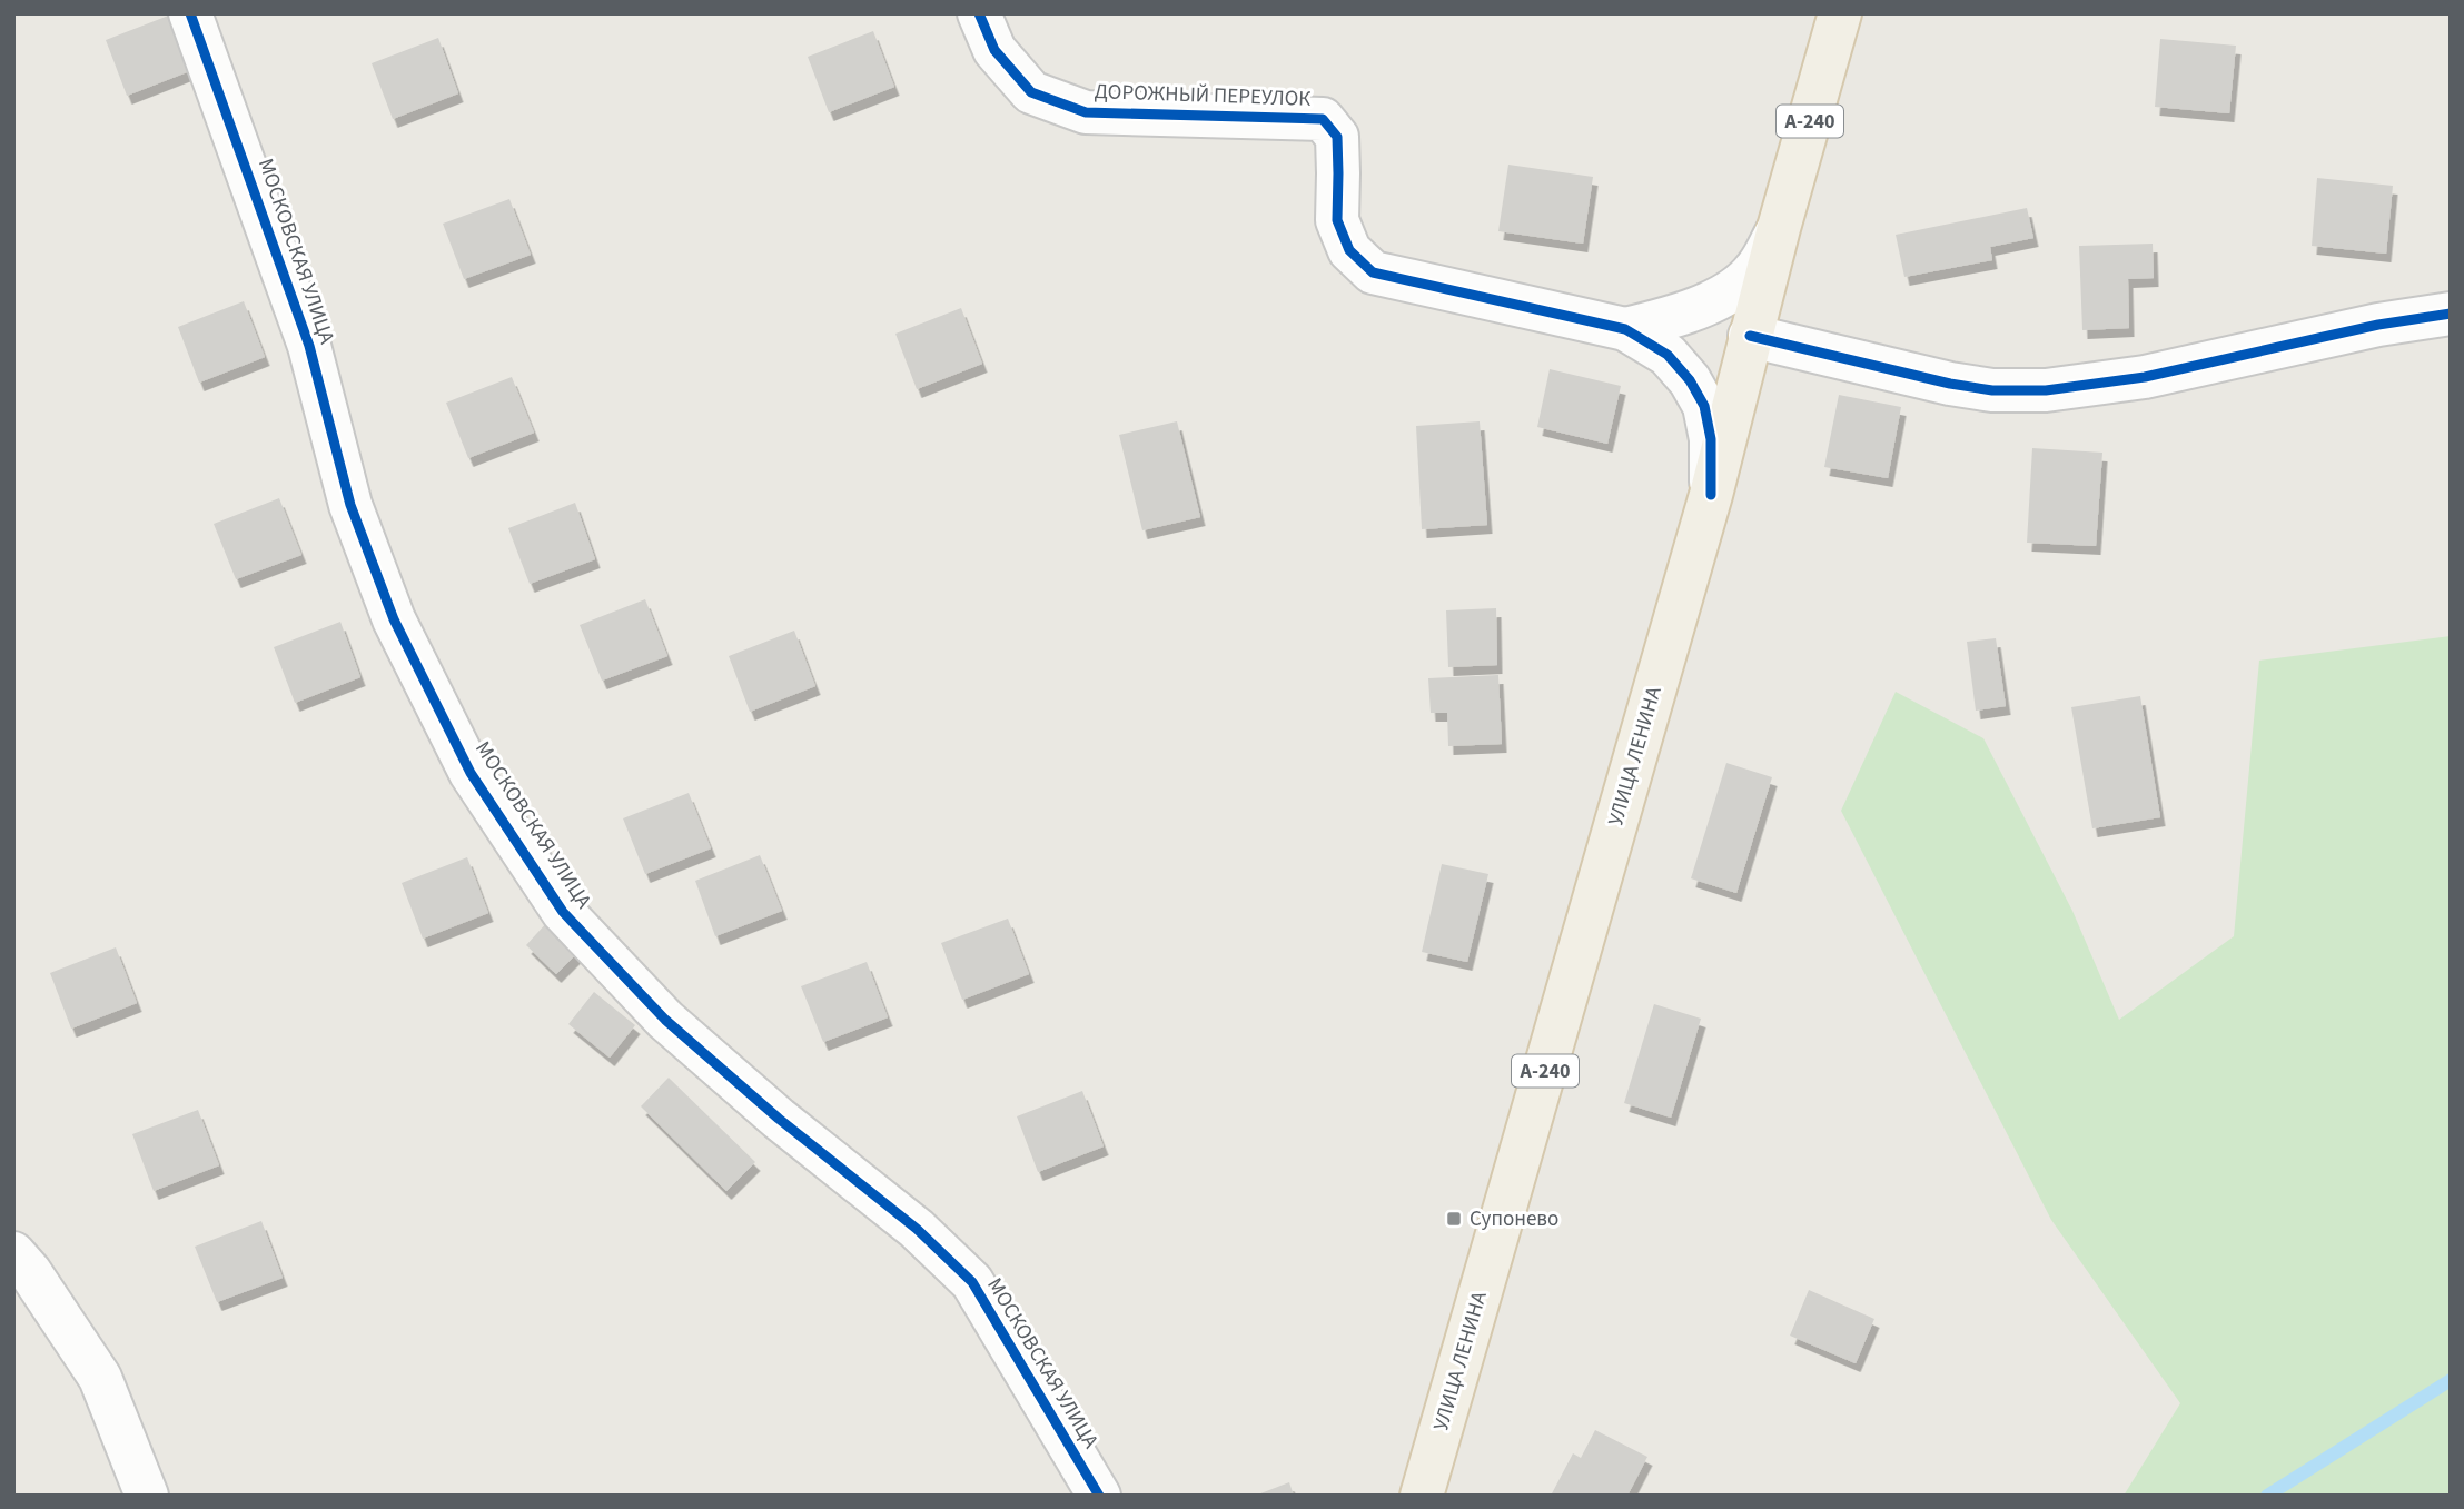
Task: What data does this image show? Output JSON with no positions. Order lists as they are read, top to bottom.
{
  "streets": {
    "main road": ["А-240", "УЛИЦА ЛЕНИНА"],
    "street": ["ДОРОЖНЫЙ ПЕРЕУЛОК", "МОСКОВСКАЯ УЛИЦА"]
  },
  "places": {
    "transit": ["Супонево"]
  }
}
